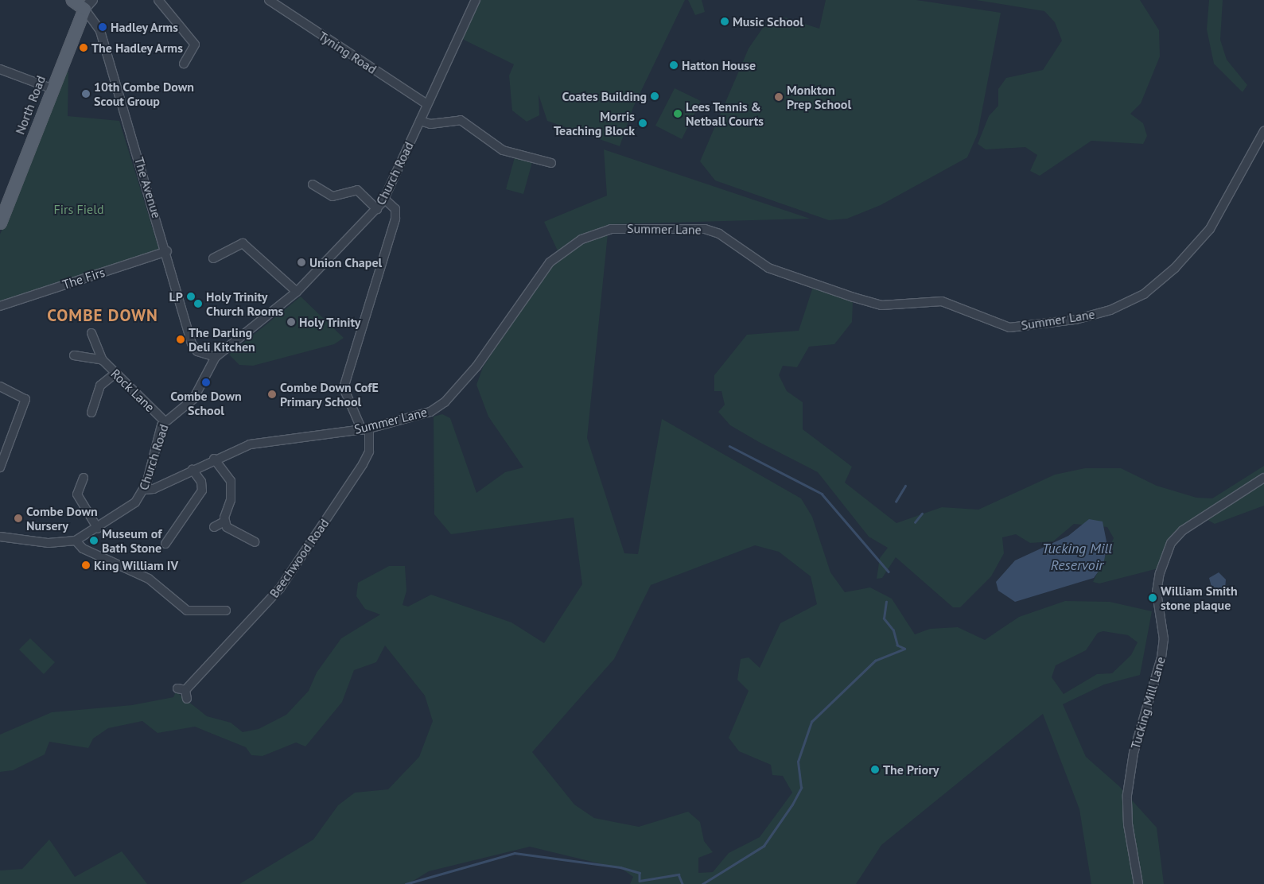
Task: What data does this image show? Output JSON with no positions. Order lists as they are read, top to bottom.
{
  "streets": {
    "main road": ["North Road"],
    "street": [
      "Tyning Road",
      "Church Road",
      "The Avenue",
      "Summer Lane",
      "The Firs",
      "Rock Lane",
      "Beechwood Road",
      "Tucking Mill Lane"
    ]
  },
  "crossings": [
    ["Tyning Road", "Church Road"],
    ["North Road", "The Avenue"],
    ["Church Road", "The Avenue"],
    ["Church Road", "Summer Lane"],
    ["Church Road", "Rock Lane"],
    ["The Avenue", "The Firs"],
    ["Summer Lane", "Beechwood Road"]
  ],
  "districts": ["COMBE DOWN"],
  "water": ["Tucking Mill Reservoir"],
  "parks": ["Firs Field"],
  "places": [
    "Music School",
    "Hadley Arms",
    "The Hadley Arms",
    "Hatton House",
    "10th Combe Down Scout Group",
    "Coates Building",
    "Monkton Prep School",
    "Lees Tennis & Netball Courts",
    "Morris Teaching Block",
    "Union Chapel",
    "LP",
    "Holy Trinity Church Rooms",
    "Holy Trinity",
    "The Darling Deli Kitchen",
    "Combe Down School",
    "Combe Down CofE Primary School",
    "Combe Down Nursery",
    "Museum of Bath Stone",
    "King William IV",
    "William Smith stone plaque",
    "The Priory"
  ]
}
